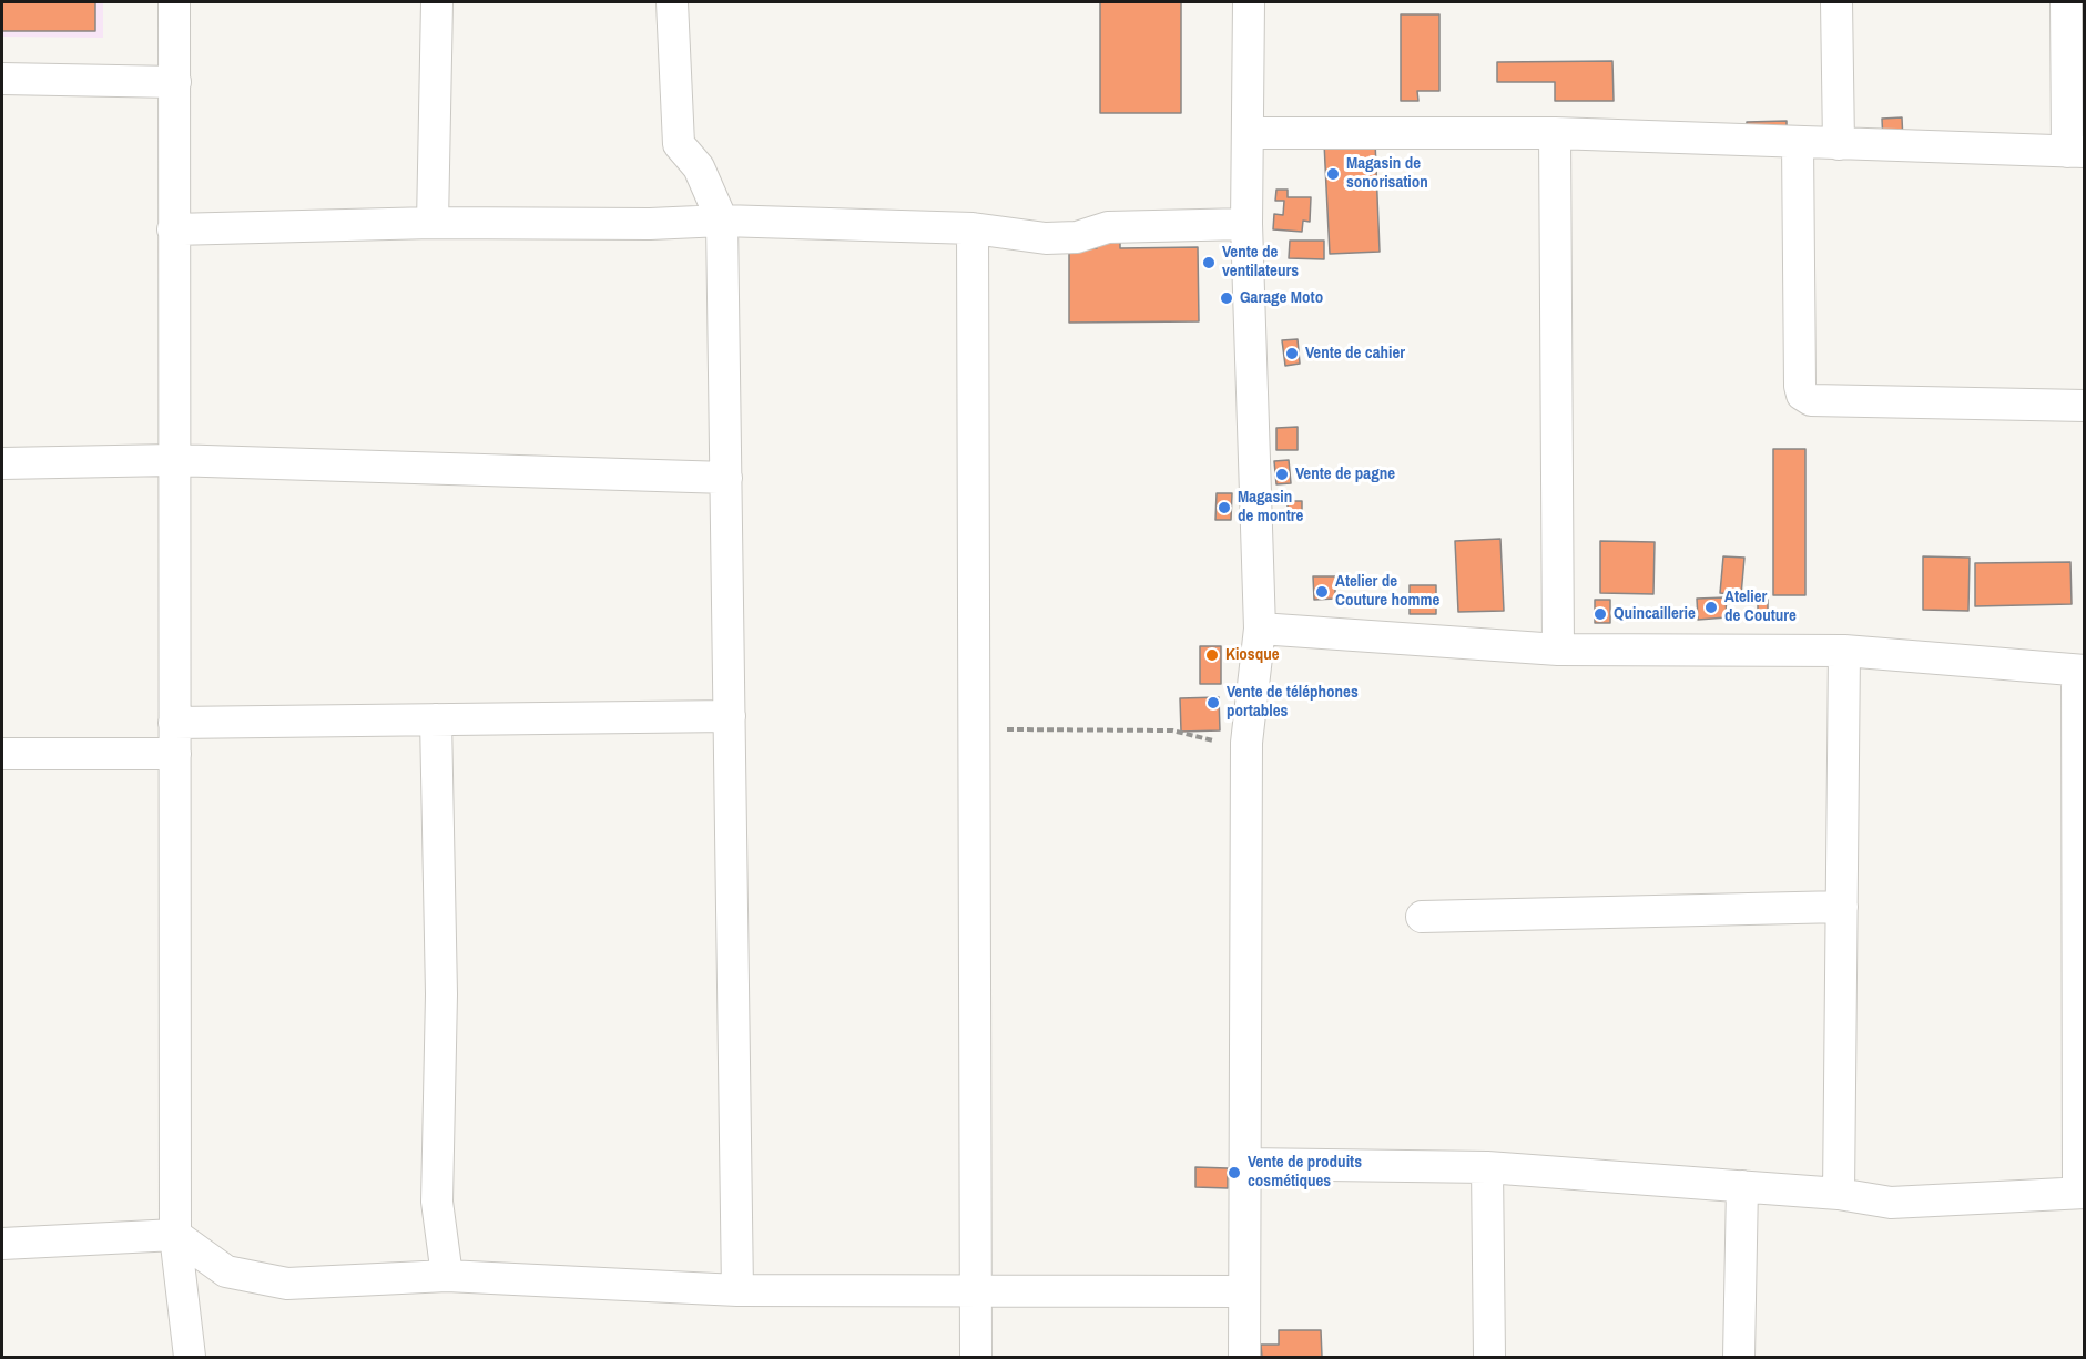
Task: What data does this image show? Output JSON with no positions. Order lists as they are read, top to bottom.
{
  "places": [
    "Magasin de sonorisation",
    "Vente de ventilateurs",
    "Garage Moto",
    "Vente de cahier",
    "Vente de pagne",
    "Magasin de montre",
    "Atelier de Couture homme",
    "Atelier de Couture",
    "Quincaillerie",
    "Kiosque",
    "Vente de téléphones portables",
    "Vente de produits cosmétiques"
  ]
}
